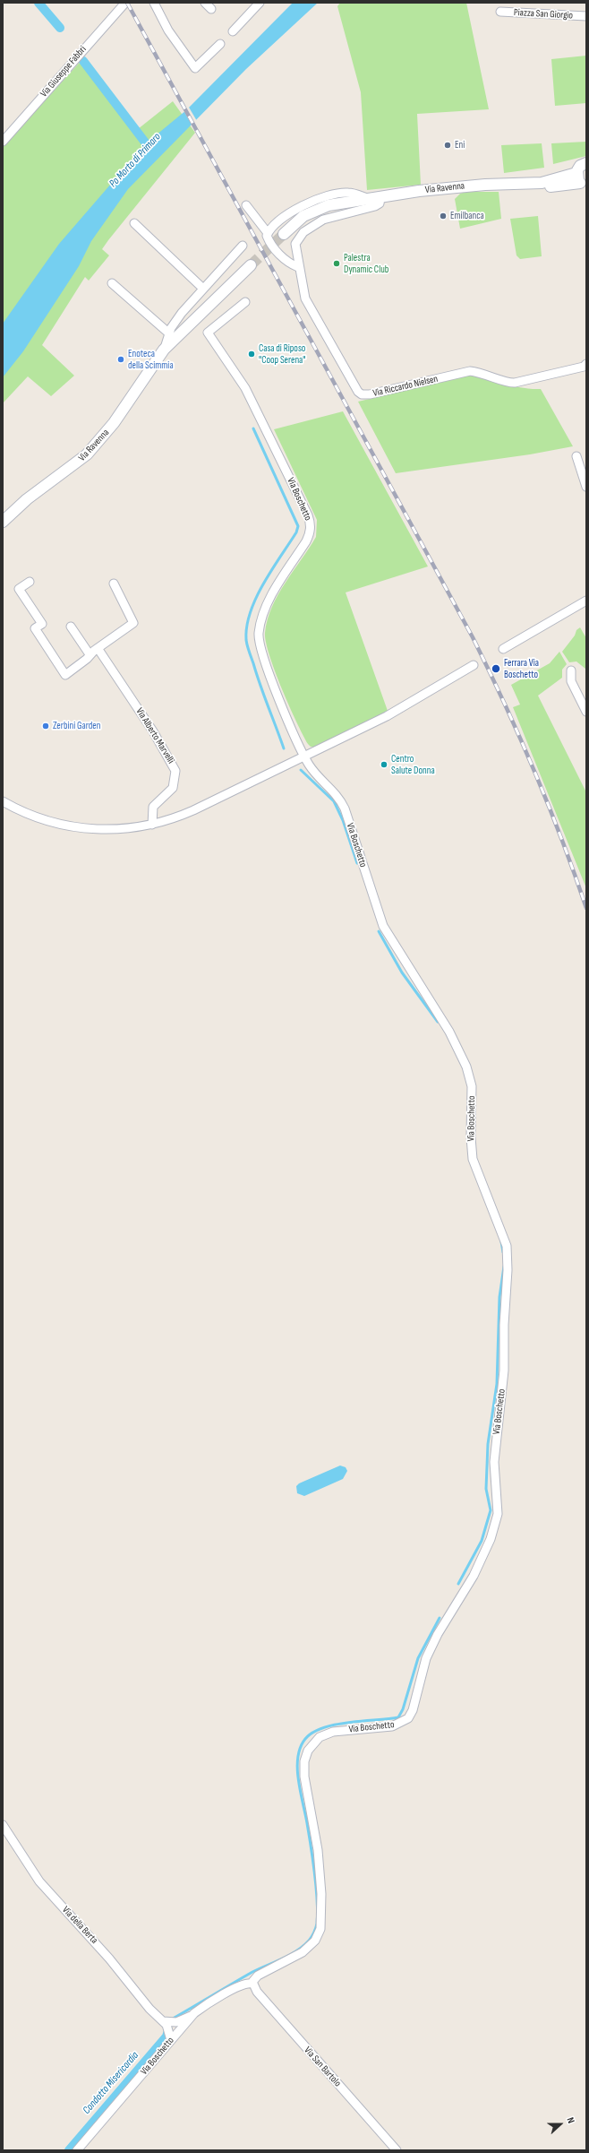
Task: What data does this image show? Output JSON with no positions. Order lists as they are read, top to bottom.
{
  "streets": {
    "main road": ["Via Ravenna"],
    "street": [
      "Piazza San Giorgio",
      "Via Giuseppe Fabbri",
      "Via Riccardo Nielsen",
      "Via Boschetto",
      "Via Alberto Marvelli",
      "Via della Berta",
      "Via San Bartolo"
    ]
  },
  "crossings": [
    ["Via Ravenna", "Via Riccardo Nielsen"],
    ["Via Boschetto", "Via della Berta"],
    ["Via Boschetto", "Via San Bartolo"]
  ],
  "water": ["Po Morto di Primaro", "Condotto Misericordia"],
  "places": [
    "Eni",
    "Emilbanca",
    "Palestra Dynamic Club",
    "Casa di Riposo \"Coop Serena\"",
    "Enoteca della Scimmia",
    "Ferrara Via Boschetto",
    "Zerbini Garden",
    "Centro Salute Donna"
  ],
  "north": "right"
}
